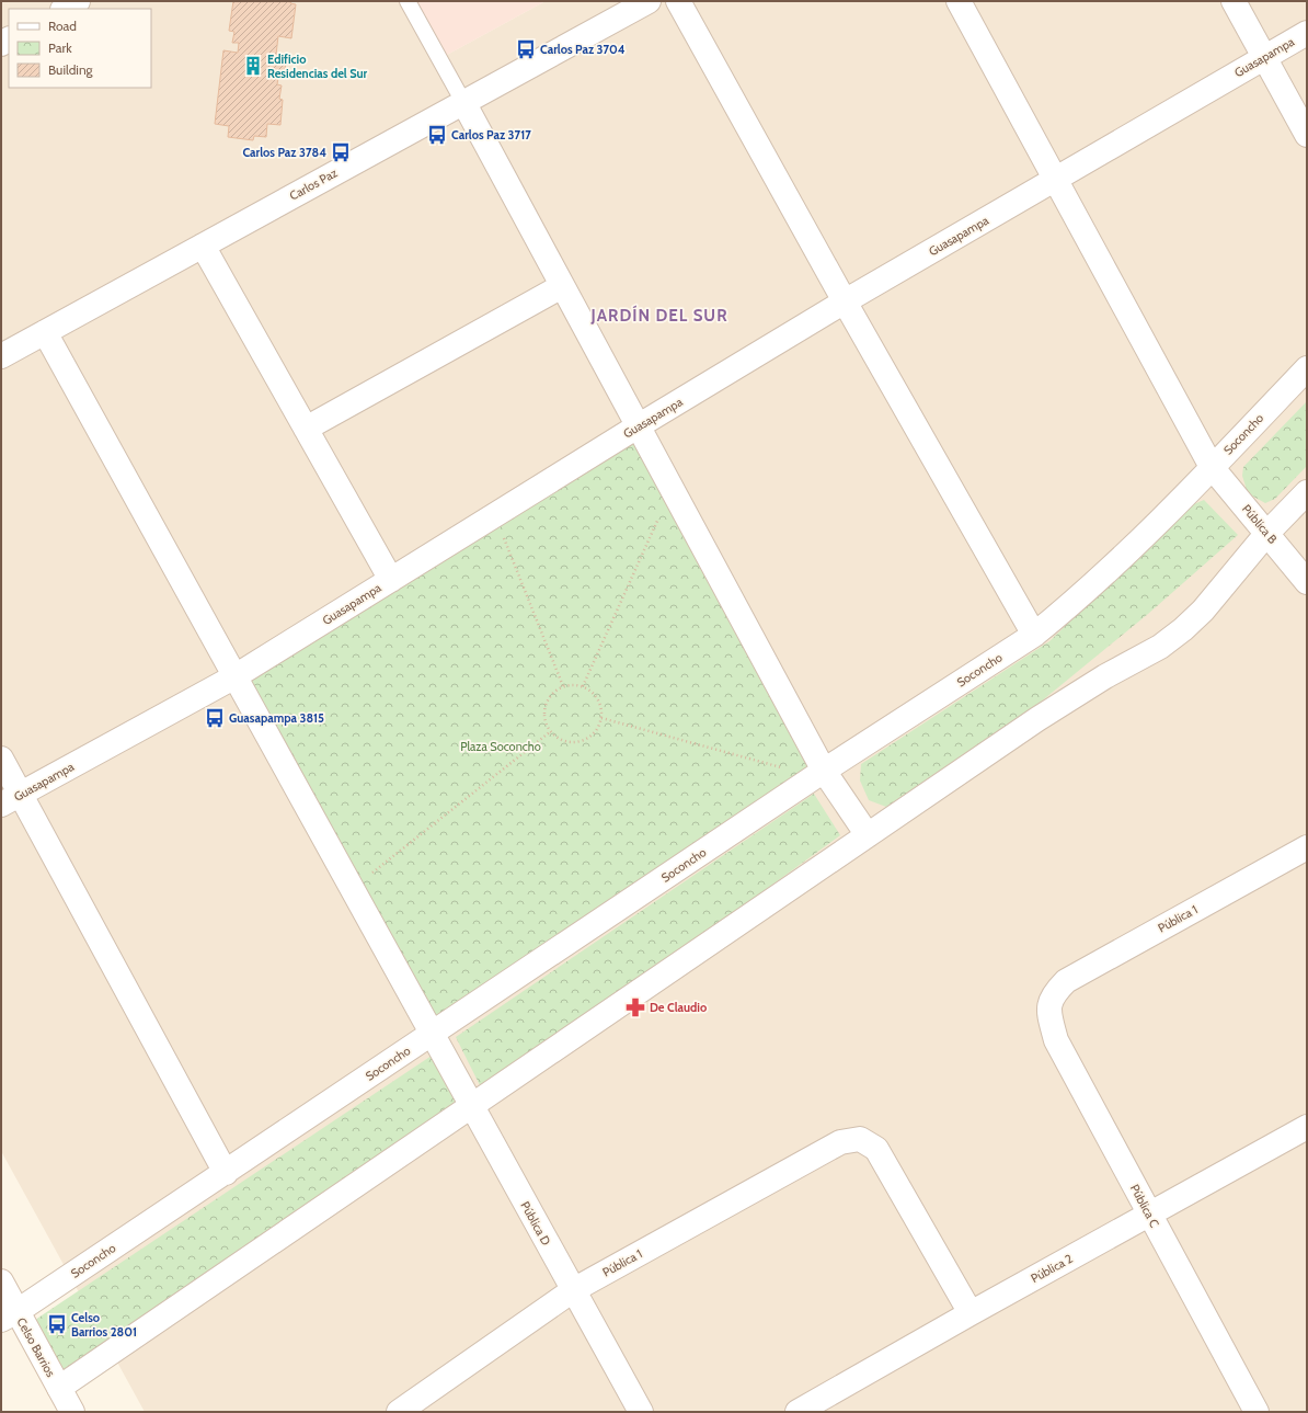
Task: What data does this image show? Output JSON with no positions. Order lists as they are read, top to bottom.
{
  "streets": {
    "street": [
      "Guasapampa",
      "Carlos Paz",
      "Soconcho",
      "Pública B",
      "Pública 1",
      "Pública C",
      "Pública D",
      "Pública 2",
      "Celso Barrios"
    ]
  },
  "crossings": [
    ["Guasapampa", "Pública B"],
    ["Guasapampa", "Pública D"],
    ["Carlos Paz", "Pública D"],
    ["Soconcho", "Pública B"],
    ["Soconcho", "Pública D"],
    ["Soconcho", "Celso Barrios"],
    ["Pública 1", "Pública C"],
    ["Pública 1", "Pública D"],
    ["Pública 1", "Pública 2"],
    ["Pública C", "Pública 2"]
  ],
  "districts": ["JARDÍN DEL SUR"],
  "parks": ["Plaza Soconcho"],
  "places": {
    "bus stop": [
      "Carlos Paz 3704",
      "Carlos Paz 3717",
      "Carlos Paz 3784",
      "Guasapampa 3815",
      "Celso Barrios 2801"
    ],
    "building": ["Edificio Residencias del Sur"],
    "pharmacy": ["De Claudio"]
  },
  "legend": ["Road", "Park", "Building"]
}
